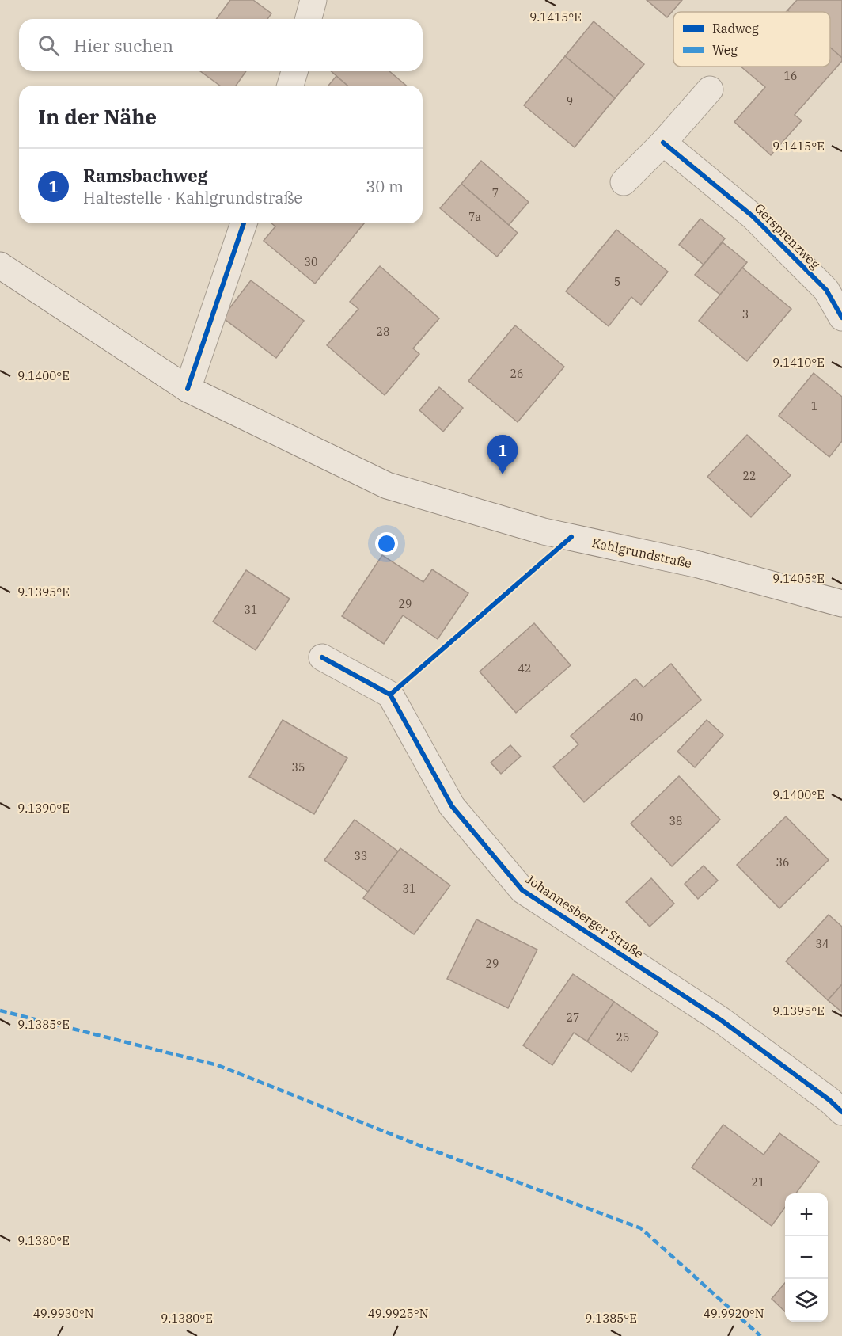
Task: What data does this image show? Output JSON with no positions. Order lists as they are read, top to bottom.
{
  "streets": {
    "street": ["Gersprenzweg", "Kahlgrundstraße", "Johannesberger Straße"]
  },
  "house_numbers": [
    "16",
    "9",
    "7",
    "7a",
    "30",
    "5",
    "3",
    "28",
    "26",
    "1",
    "22",
    "29",
    "31",
    "42",
    "40",
    "35",
    "38",
    "33",
    "36",
    "31",
    "34",
    "29",
    "27",
    "25",
    "21"
  ],
  "legend": ["Radweg", "Weg"],
  "page": {
    "search": "Hier suchen",
    "heading": "In der Nähe",
    "list": [
      {
        "mark": "1",
        "name": "Ramsbachweg",
        "note": "Haltestelle · Kahlgrundstraße",
        "value": "30 m"
      }
    ],
    "pins": "1",
    "map_buttons": ["+", "−"]
  },
  "coordinates": [
    "9.1415°E",
    "9.1410°E",
    "9.1400°E",
    "9.1405°E",
    "9.1395°E",
    "9.1390°E",
    "9.1385°E",
    "9.1380°E",
    "49.9930°N",
    "49.9925°N",
    "49.9920°N"
  ]
}
